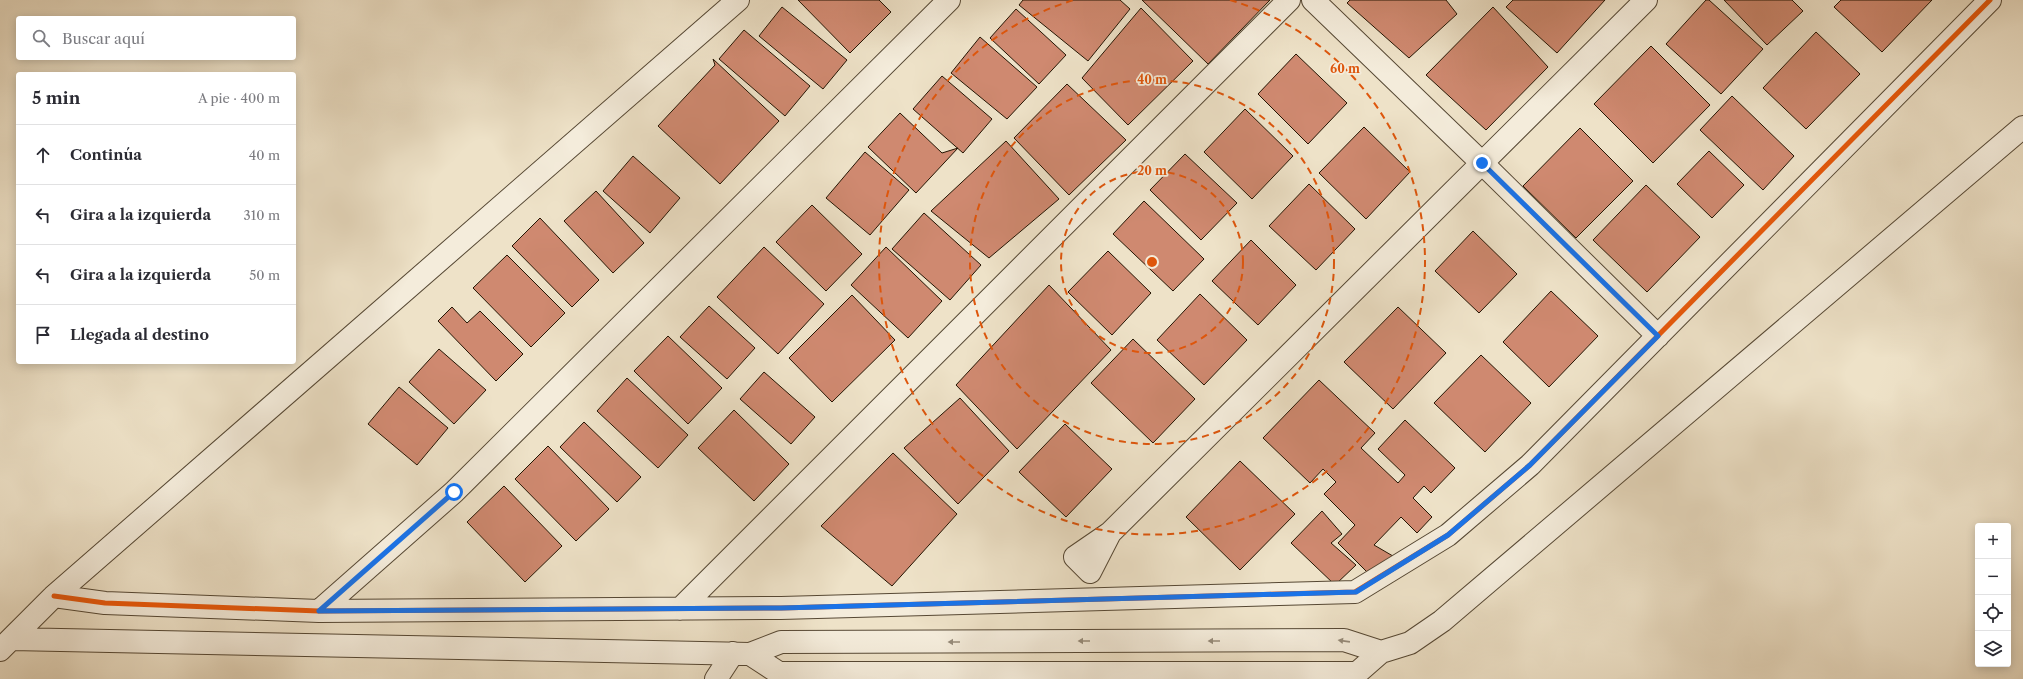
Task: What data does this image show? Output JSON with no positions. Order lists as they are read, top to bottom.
{
  "page": {
    "search": "Buscar aquí",
    "heading": ["5 min", "A pie · 400 m"],
    "list": [
      ["Continúa", "40 m"],
      ["Gira a la izquierda", "310 m"],
      ["Gira a la izquierda", "50 m"],
      "Llegada al destino"
    ],
    "map_buttons": ["+", "−"]
  },
  "rings": ["60 m", "40 m", "20 m"]
}
